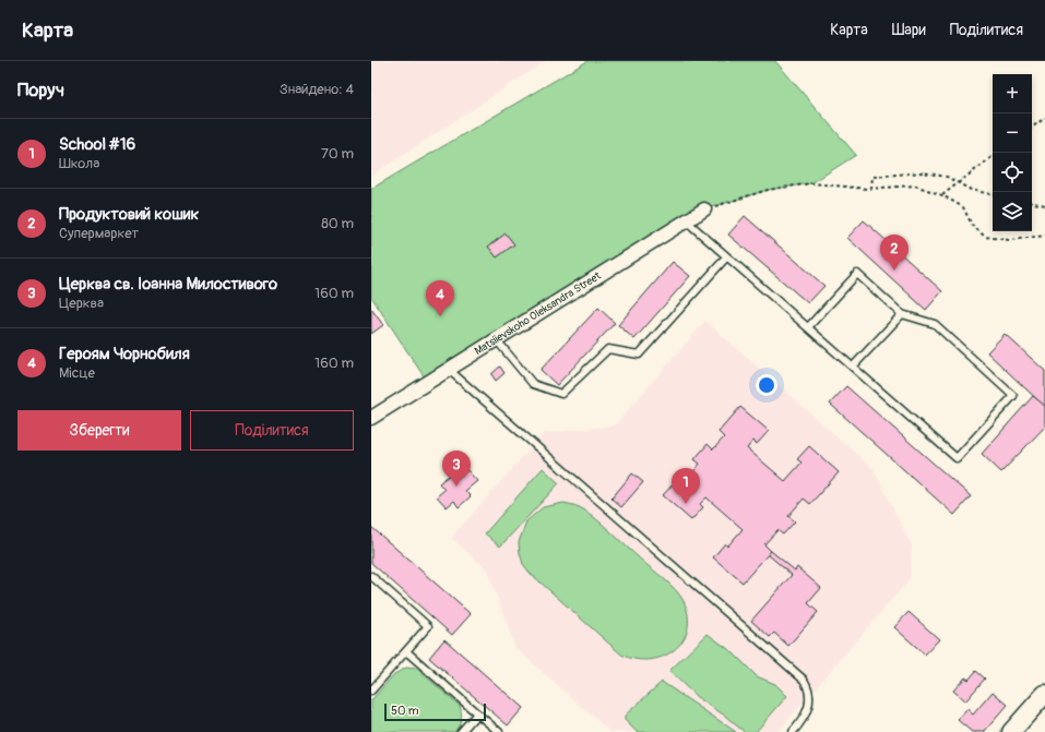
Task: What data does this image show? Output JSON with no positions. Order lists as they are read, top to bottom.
{
  "streets": {
    "street": ["Matsiievskoho Oleksandra Street"]
  },
  "scale_bar": "50 m",
  "page": {
    "header": "Карта",
    "nav": ["Карта", "Шари", "Поділитися"],
    "heading": ["Поруч", "Знайдено: 4"],
    "map_buttons": ["+", "−"],
    "list": [
      {
        "mark": "1",
        "name": "School #16",
        "note": "Школа",
        "value": "70 m"
      },
      {
        "mark": "2",
        "name": "Продуктовий кошик",
        "note": "Супермаркет",
        "value": "80 m"
      },
      {
        "mark": "3",
        "name": "Церква св. Іоанна Милостивого",
        "note": "Церква",
        "value": "160 m"
      },
      {
        "mark": "4",
        "name": "Героям Чорнобиля",
        "note": "Місце",
        "value": "160 m"
      }
    ],
    "pins": [
      "2",
      "4",
      "3",
      "1"
    ],
    "buttons": ["Зберегти", "Поділитися"],
    "scale": "50 m"
  }
}
